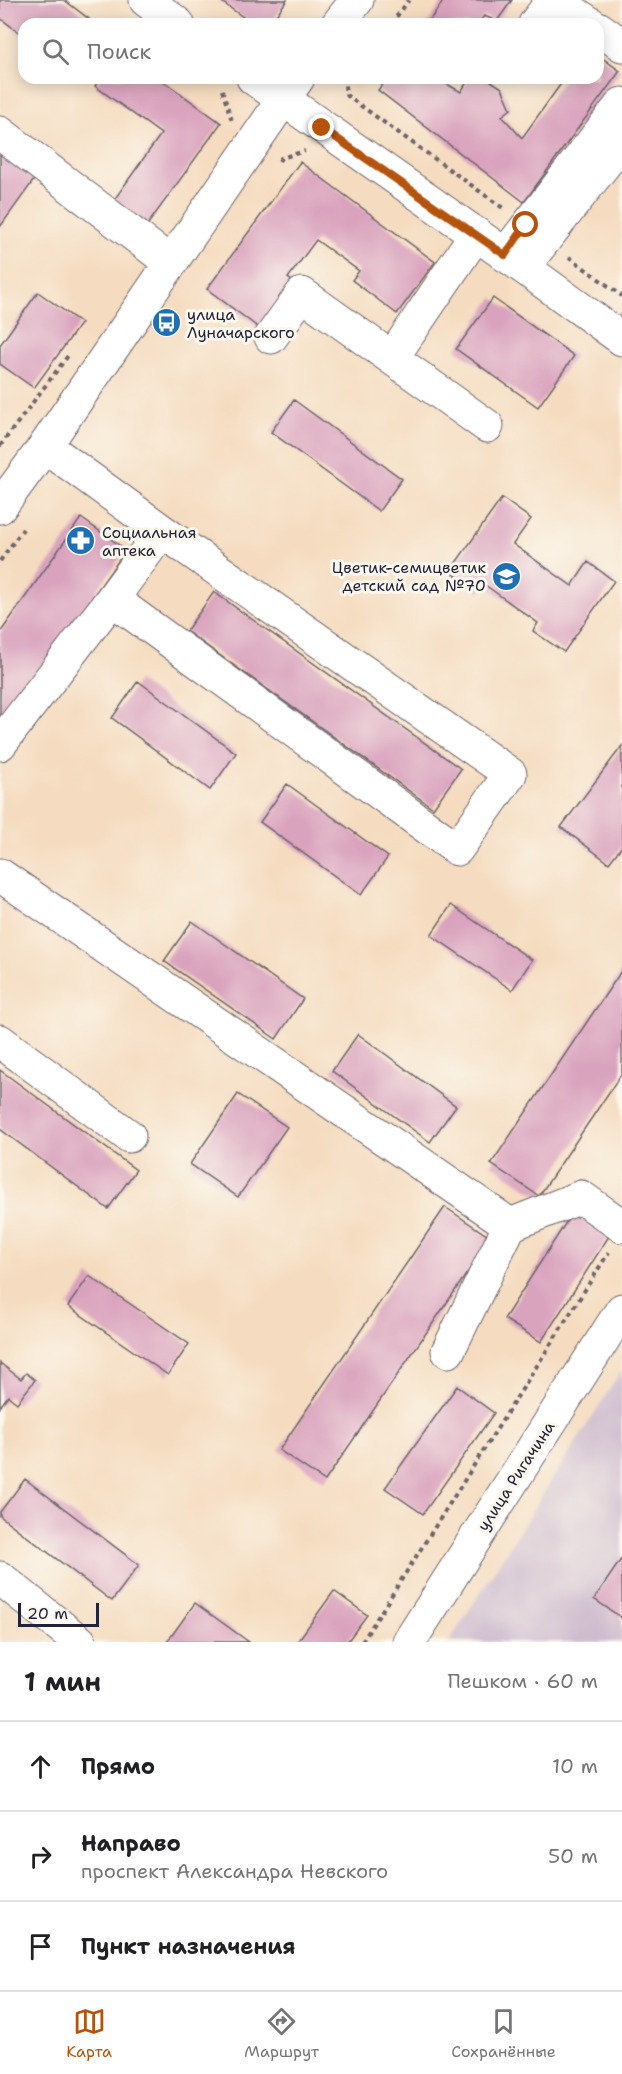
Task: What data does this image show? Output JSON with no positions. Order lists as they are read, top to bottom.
{
  "streets": {
    "main road": ["улица Ригачина"]
  },
  "places": {
    "bus stop": ["улица Луначарского"],
    "pharmacy": ["Социальная аптека"],
    "school or university": ["Цветик-семицветик детский сад №70"]
  },
  "scale_bar": "20 m",
  "page": {
    "search": "Поиск",
    "scale": "20 m",
    "heading": ["1 мин", "Пешком · 60 m"],
    "list": [
      ["Прямо", "10 m"],
      ["Направо", "проспект Александра Невского", "50 m"],
      "Пункт назначения"
    ],
    "nav": ["Карта", "Маршрут", "Сохранённые"]
  }
}
